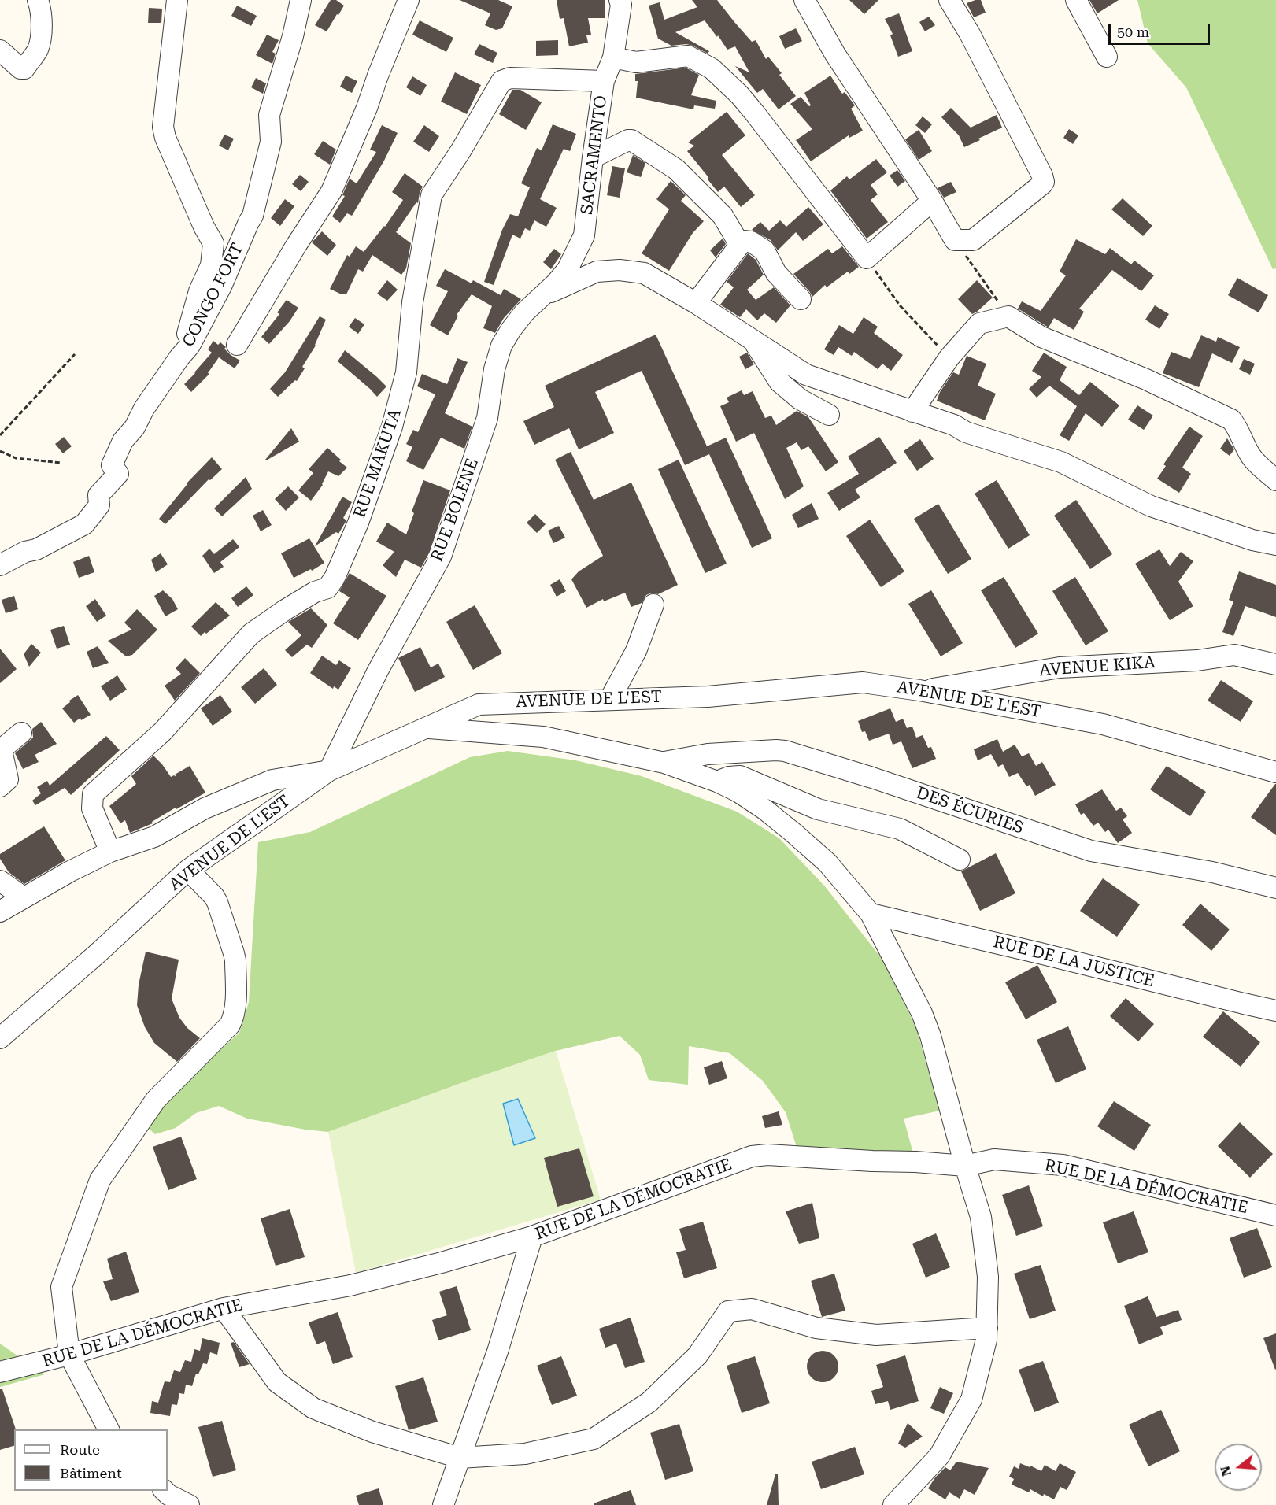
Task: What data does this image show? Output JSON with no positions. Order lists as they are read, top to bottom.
{
  "streets": {
    "street": [
      "SACRAMENTO",
      "CONGO FORT",
      "RUE MAKUTA",
      "RUE BOLENE",
      "AVENUE KIKA",
      "AVENUE DE L'EST",
      "DES ÉCURIES",
      "RUE DE LA JUSTICE",
      "RUE DE LA DÉMOCRATIE"
    ]
  },
  "crossings": [
    ["SACRAMENTO", "RUE MAKUTA"],
    ["SACRAMENTO", "RUE BOLENE"],
    ["RUE BOLENE", "AVENUE DE L'EST"],
    ["AVENUE KIKA", "AVENUE DE L'EST"]
  ],
  "legend": ["Route", "Bâtiment"],
  "scale_bar": "50 m",
  "north": "left"
}
